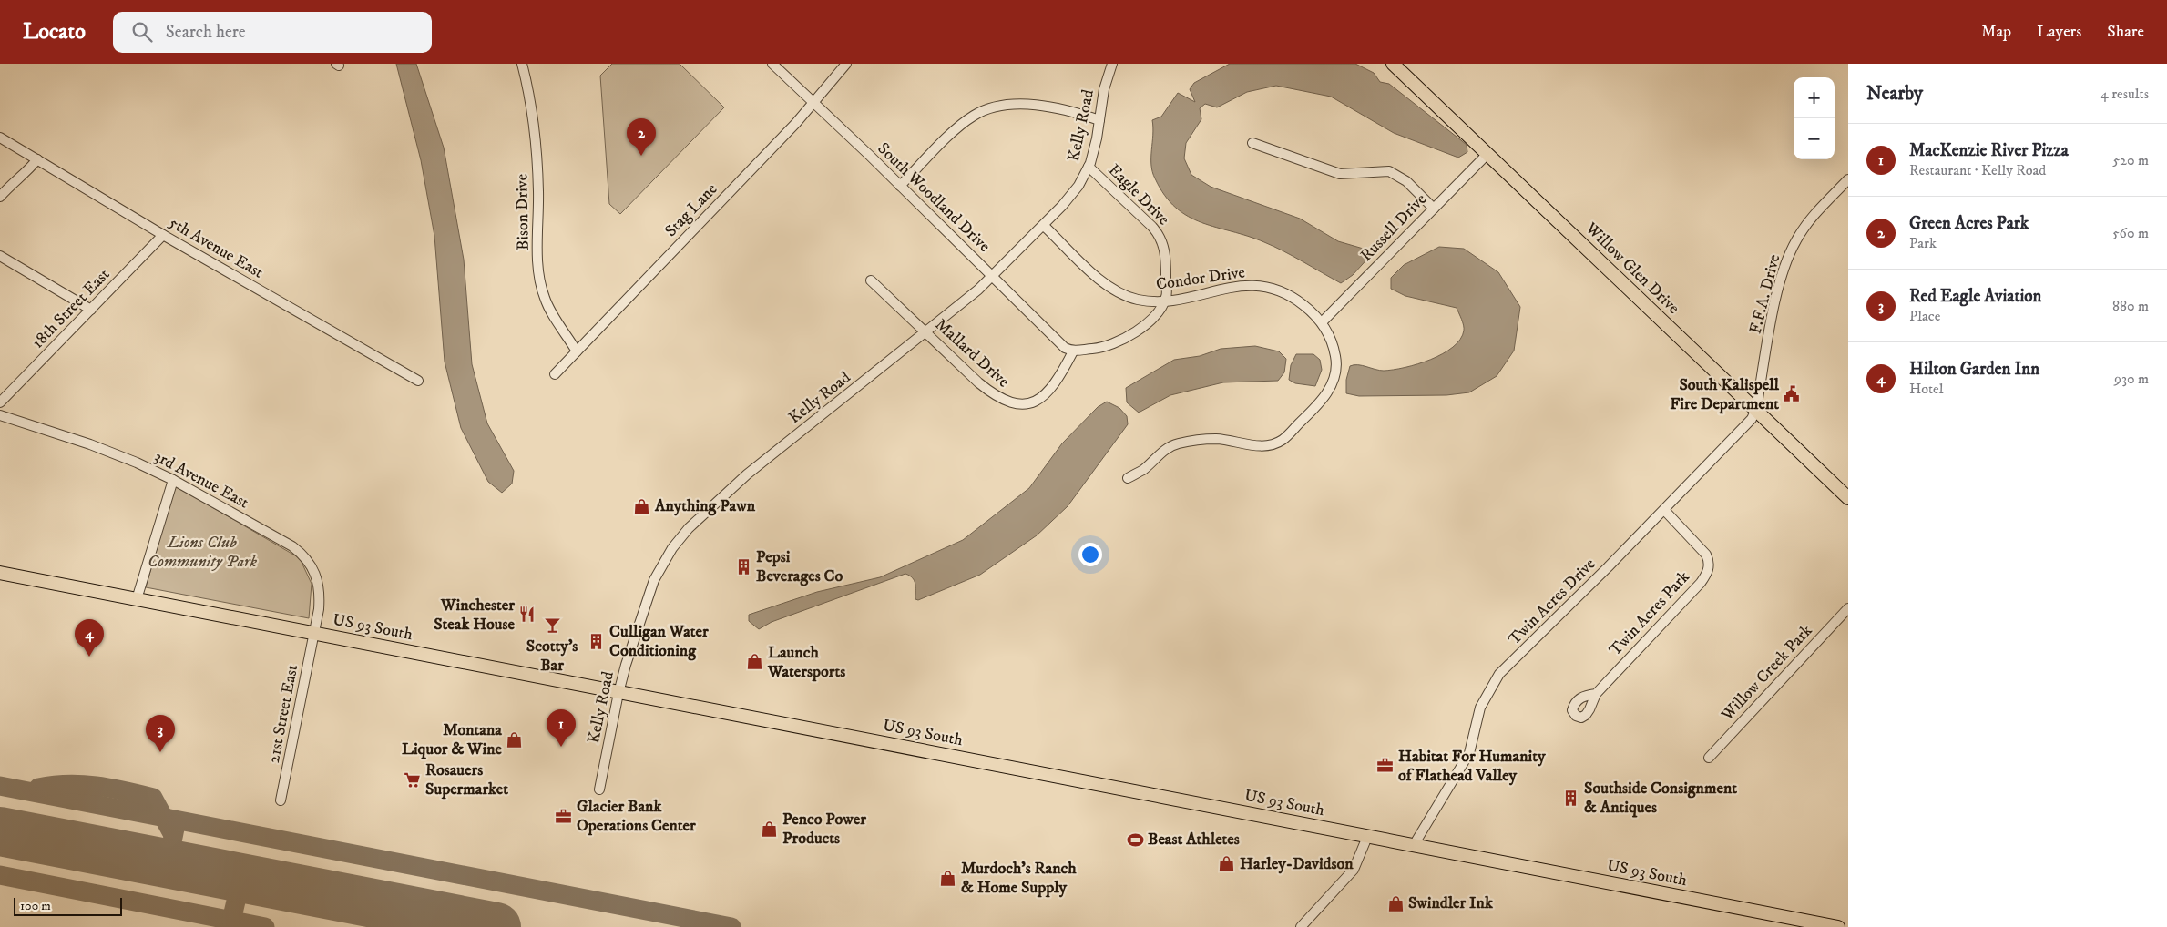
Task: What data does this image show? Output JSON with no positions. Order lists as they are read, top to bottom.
{
  "streets": {
    "main road": ["Willow Glen Drive", "US 93 South"],
    "street": [
      "Kelly Road",
      "Eagle Drive",
      "South Woodland Drive",
      "Stag Lane",
      "Bison Drive",
      "Russell Drive",
      "5th Avenue East",
      "Condor Drive",
      "F.F.A. Drive",
      "18th Street East",
      "Mallard Drive",
      "3rd Avenue East",
      "Twin Acres Drive",
      "Twin Acres Park",
      "Willow Creek Park",
      "21st Street East"
    ]
  },
  "crossings": [
    ["Kelly Road", "Eagle Drive"],
    ["Kelly Road", "South Woodland Drive"],
    ["Kelly Road", "Condor Drive"],
    ["Kelly Road", "Mallard Drive"],
    ["Kelly Road", "US 93 South"],
    ["Eagle Drive", "Condor Drive"],
    ["South Woodland Drive", "Stag Lane"],
    ["South Woodland Drive", "Mallard Drive"],
    ["Stag Lane", "Bison Drive"],
    ["Russell Drive", "Willow Glen Drive"],
    ["Russell Drive", "Condor Drive"],
    ["5th Avenue East", "18th Street East"],
    ["Willow Glen Drive", "F.F.A. Drive"],
    ["Willow Glen Drive", "Twin Acres Drive"],
    ["F.F.A. Drive", "Twin Acres Drive"],
    ["3rd Avenue East", "US 93 South"],
    ["3rd Avenue East", "21st Street East"],
    ["Twin Acres Drive", "Twin Acres Park"],
    ["Twin Acres Drive", "US 93 South"],
    ["US 93 South", "21st Street East"]
  ],
  "parks": ["Lions Club Community Park"],
  "places": {
    "public building": ["South Kalispell Fire Department"],
    "shop": [
      "Anything Pawn",
      "Launch Watersports",
      "Montana Liquor & Wine",
      "Penco Power Products",
      "Harley-Davidson",
      "Murdoch's Ranch & Home Supply",
      "Swindler Ink"
    ],
    "building": ["Pepsi Beverages Co", "Culligan Water Conditioning", "Southside Consignment & Antiques"],
    "restaurant": ["Winchester Steak House"],
    "bar": ["Scotty's Bar"],
    "office": ["Habitat For Humanity of Flathead Valley", "Glacier Bank Operations Center"],
    "supermarket": ["Rosauers Supermarket"],
    "sports": ["Beast Athletes"]
  },
  "scale_bar": "100 m",
  "page": {
    "header": "Locato",
    "search": "Search here",
    "nav": ["Map", "Layers", "Share"],
    "heading": ["Nearby", "4 results"],
    "map_buttons": ["+", "−"],
    "pins": [
      "2",
      "4",
      "1",
      "3"
    ],
    "list": [
      {
        "mark": "1",
        "name": "MacKenzie River Pizza",
        "note": "Restaurant · Kelly Road",
        "value": "520 m"
      },
      {
        "mark": "2",
        "name": "Green Acres Park",
        "note": "Park",
        "value": "560 m"
      },
      {
        "mark": "3",
        "name": "Red Eagle Aviation",
        "note": "Place",
        "value": "880 m"
      },
      {
        "mark": "4",
        "name": "Hilton Garden Inn",
        "note": "Hotel",
        "value": "930 m"
      }
    ],
    "scale": "100 m"
  }
}
